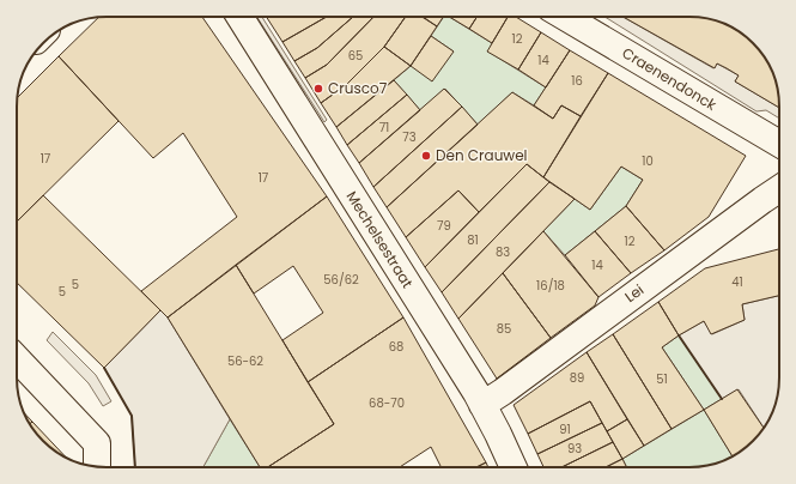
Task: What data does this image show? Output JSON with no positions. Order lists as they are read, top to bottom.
{
  "streets": {
    "street": ["Craenendonck", "Mechelsestraat", "Lei"]
  },
  "crossings": [
    ["Mechelsestraat", "Lei"]
  ],
  "places": ["Crusco7", "Den Crauwel"],
  "house_numbers": [
    "12",
    "65",
    "14",
    "16",
    "71",
    "73",
    "17",
    "10",
    "17",
    "79",
    "81",
    "12",
    "83",
    "14",
    "56/62",
    "41",
    "5",
    "16/18",
    "5",
    "85",
    "68",
    "56-62",
    "89",
    "51",
    "68-70",
    "91",
    "93"
  ]
}
